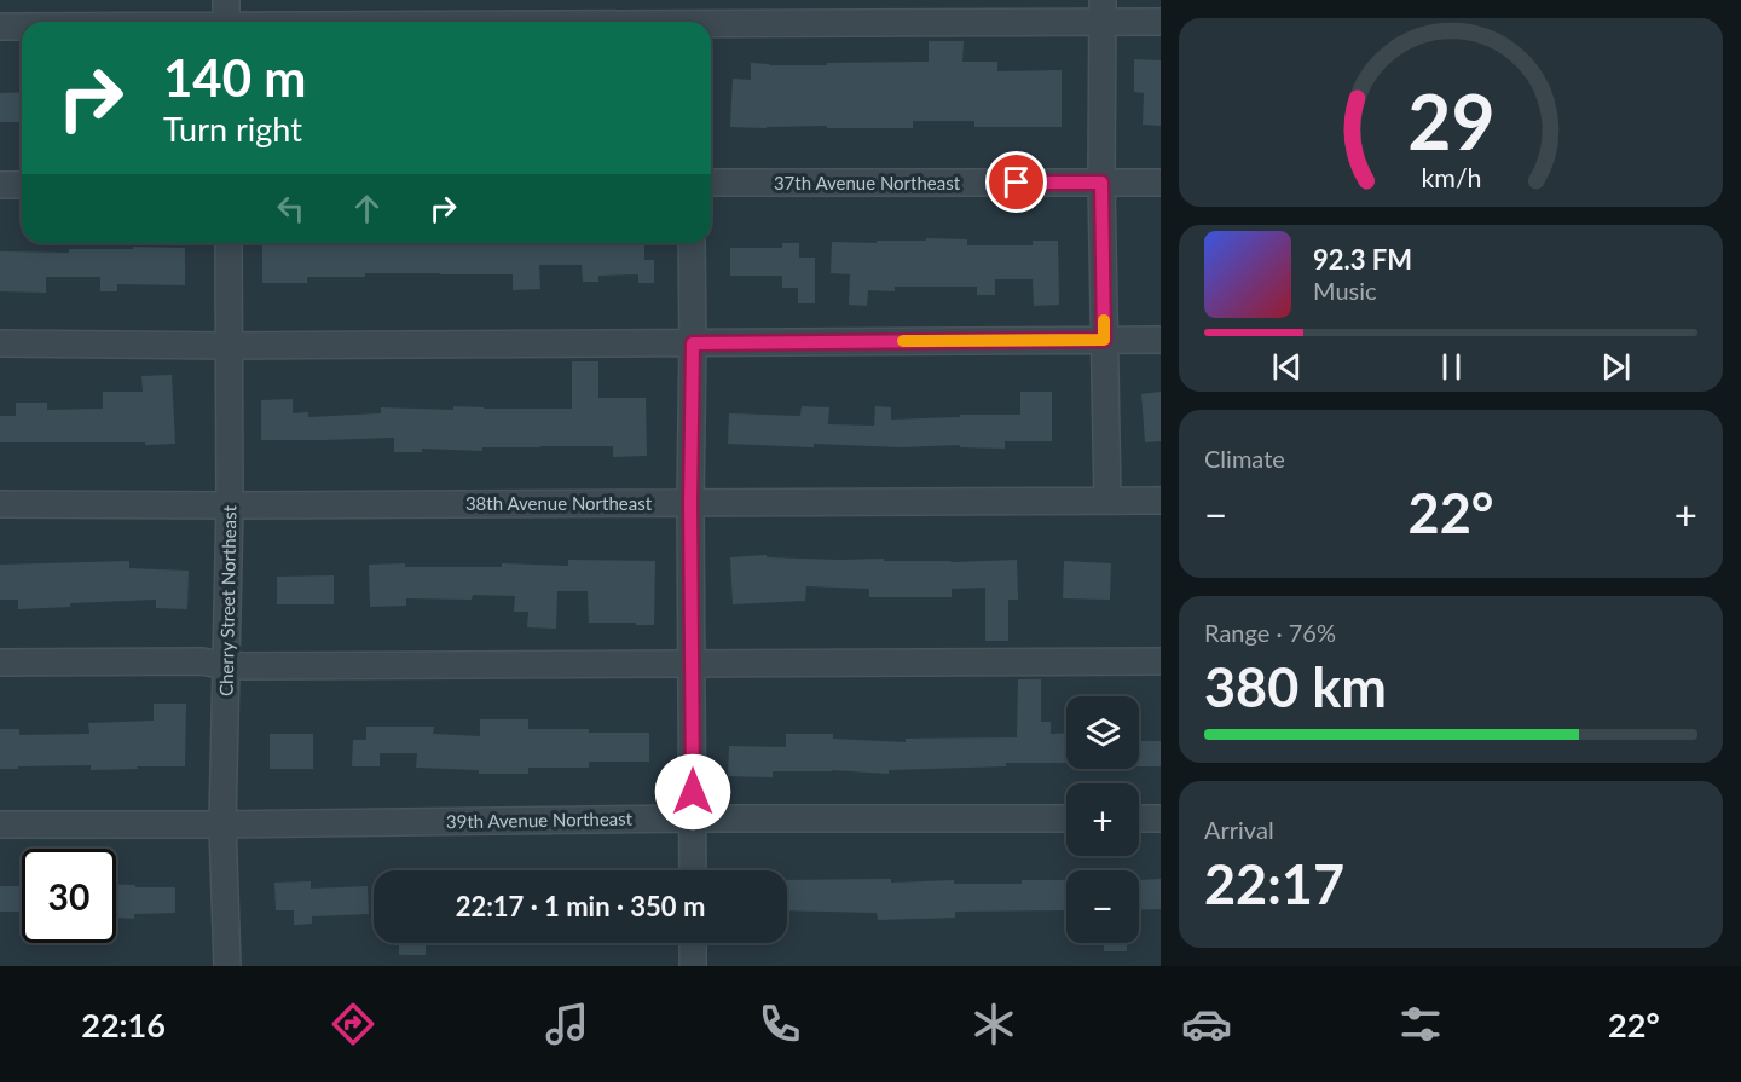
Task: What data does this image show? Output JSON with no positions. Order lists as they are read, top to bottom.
{
  "streets": {
    "street": [
      "37th Avenue Northeast",
      "38th Avenue Northeast",
      "Cherry Street Northeast",
      "39th Avenue Northeast"
    ]
  },
  "crossings": [
    ["38th Avenue Northeast", "Cherry Street Northeast"],
    ["Cherry Street Northeast", "39th Avenue Northeast"]
  ],
  "page": {
    "turn": ["140 m", "Turn right"],
    "song": ["92.3 FM", "Music"],
    "tile": [
      "Climate",
      ["Range · 76%", "380 km"],
      ["Arrival", "22:17"]
    ],
    "heat": ["−", "22°", "+"],
    "map_buttons": ["+", "−"],
    "limit": "30",
    "trip": "22:17 · 1 min · 350 m",
    "tabs": ["22:16", "22°"],
    "gauge": ["29", "km/h"]
  }
}
